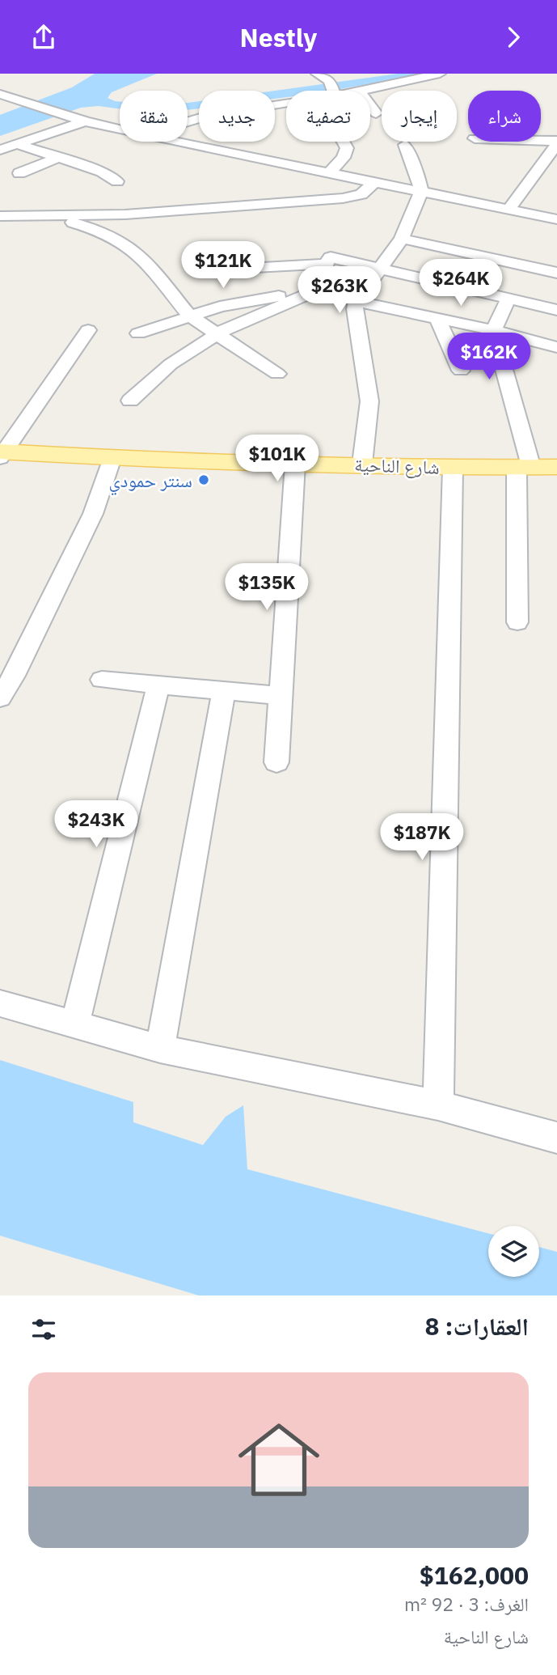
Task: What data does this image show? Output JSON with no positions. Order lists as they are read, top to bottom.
{
  "streets": {
    "main road": ["شارع الناحية"]
  },
  "places": ["سنتر حمودي"],
  "page": {
    "header": "Nestly",
    "chip": [
      "شراء",
      "إيجار",
      "تصفية",
      "جديد",
      "شقة"
    ],
    "price": [
      "$121K",
      "$264K",
      "$263K",
      "$162K",
      "$101K",
      "$135K",
      "$243K",
      "$187K"
    ],
    "heading": "العقارات: 8",
    "list": [
      {
        "name": "$162,000",
        "note": "الغرف: 3 · 92 m² · شارع الناحية"
      }
    ]
  }
}
